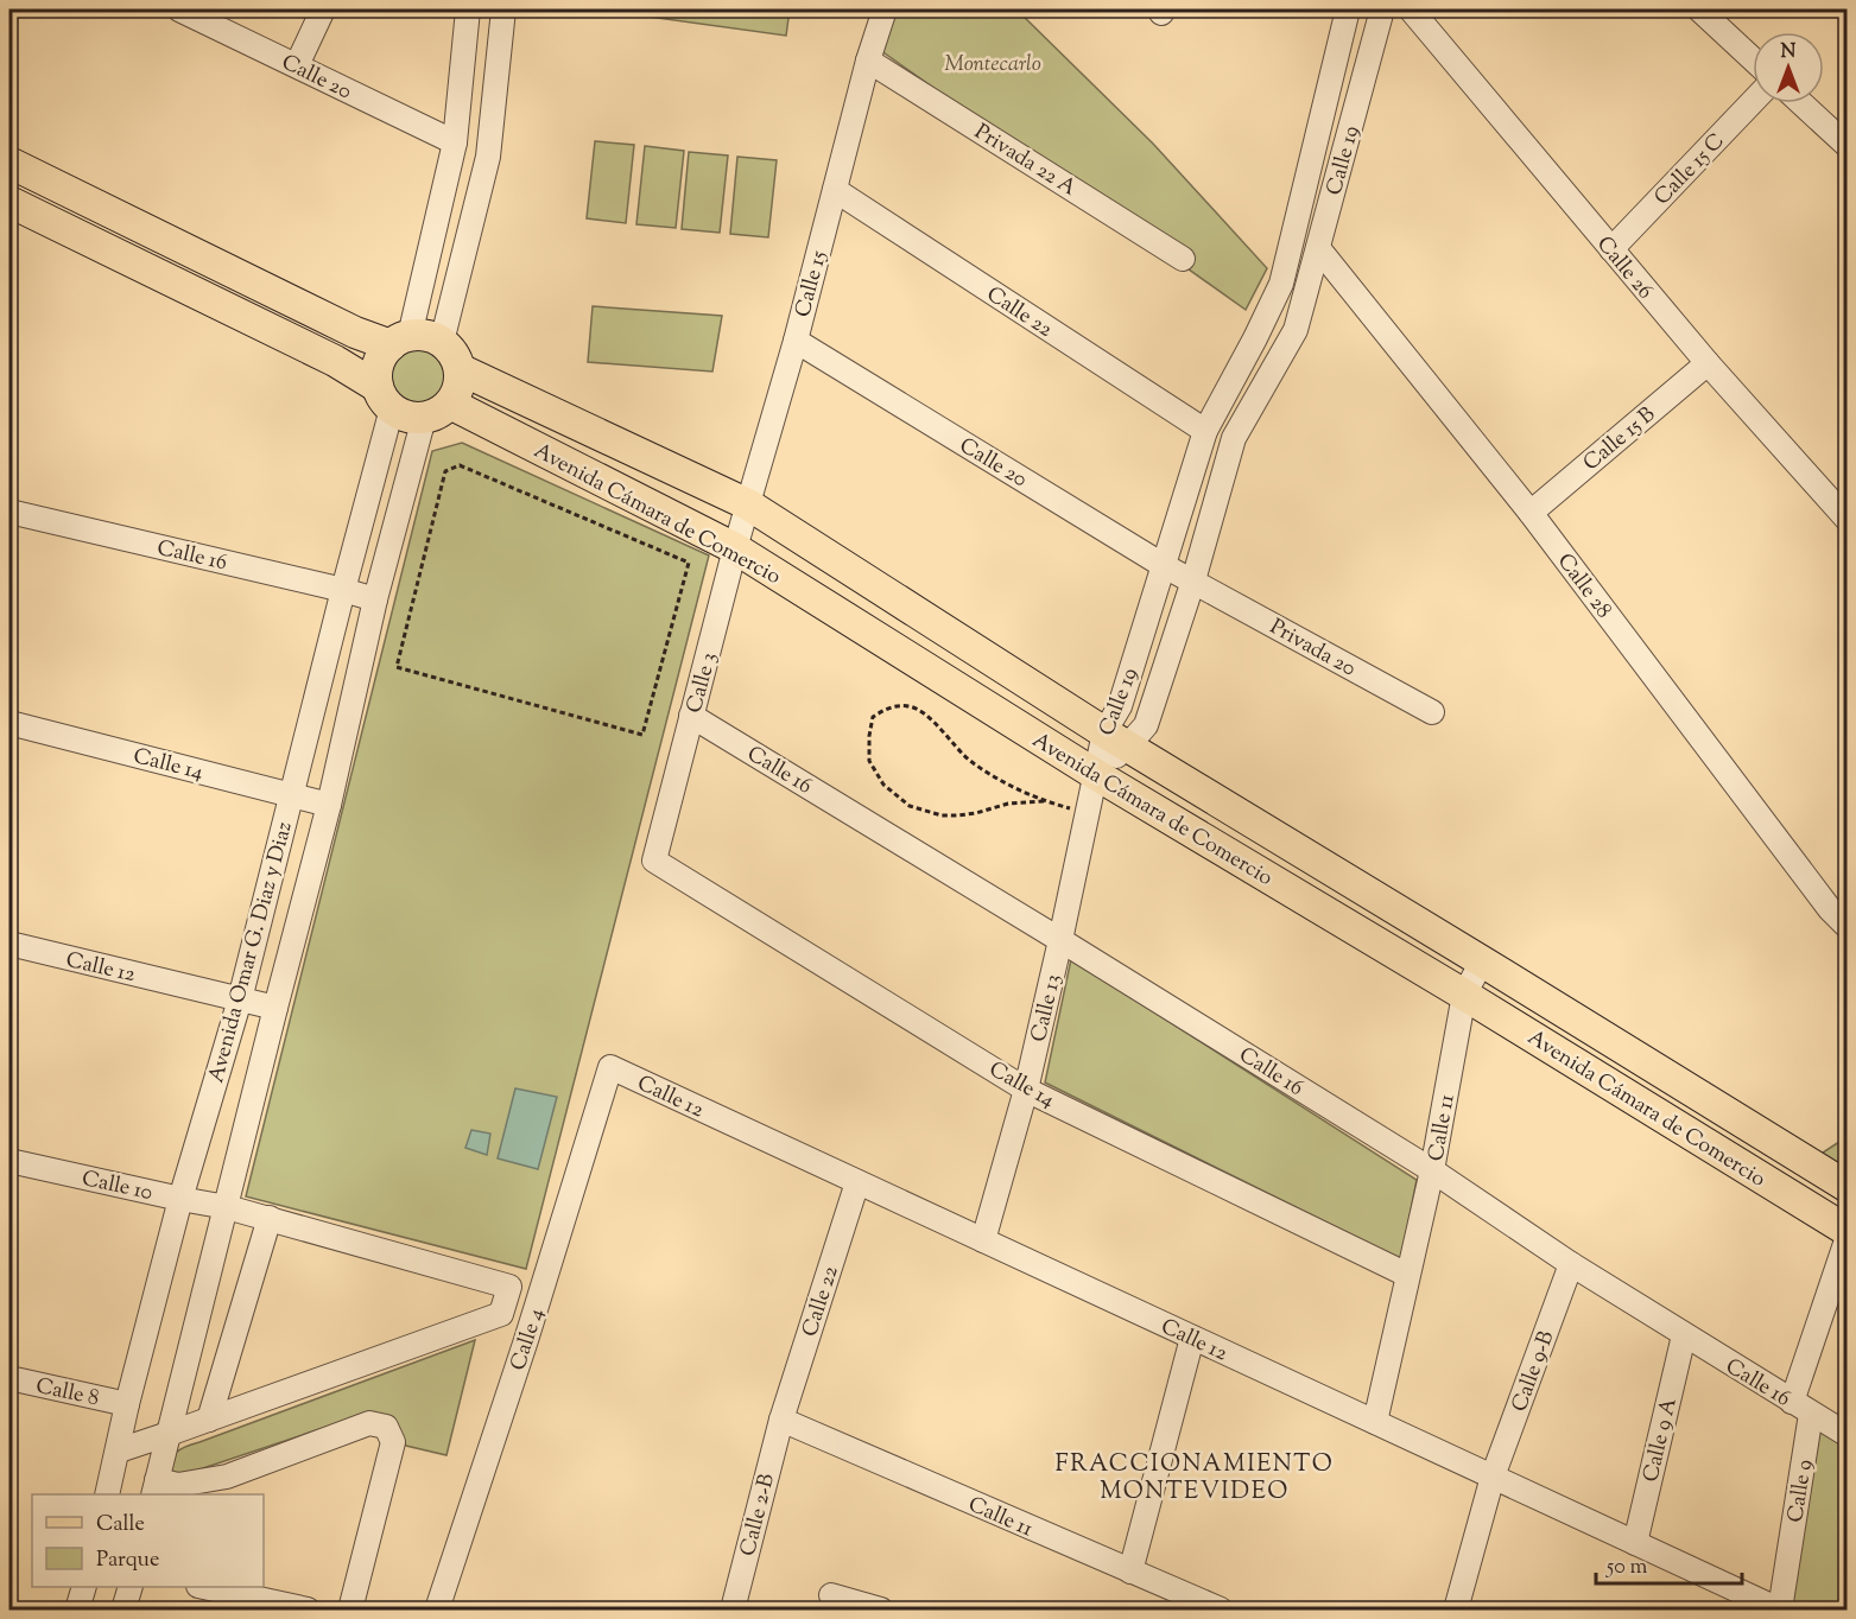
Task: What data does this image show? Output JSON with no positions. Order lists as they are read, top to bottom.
{
  "streets": {
    "main road": ["Avenida Cámara de Comercio"],
    "street": [
      "Calle 20",
      "Privada 22 A",
      "Calle 19",
      "Calle 15 C",
      "Calle 26",
      "Calle 15",
      "Calle 22",
      "Calle 15 B",
      "Calle 16",
      "Calle 28",
      "Privada 20",
      "Calle 3",
      "Calle 14",
      "Avenida Omar G. Diaz y Diaz",
      "Calle 12",
      "Calle 13",
      "Calle 11",
      "Calle 10",
      "Calle 4",
      "Calle 9-B",
      "Calle 8",
      "Calle 9 A",
      "Calle 9",
      "Calle 2-B"
    ]
  },
  "crossings": [
    ["Calle 20", "Calle 19"],
    ["Calle 20", "Calle 15"],
    ["Calle 20", "Privada 20"],
    ["Privada 22 A", "Calle 15"],
    ["Calle 19", "Calle 22"],
    ["Calle 19", "Avenida Cámara de Comercio"],
    ["Calle 19", "Calle 28"],
    ["Calle 19", "Privada 20"],
    ["Calle 19", "Calle 13"],
    ["Calle 15 C", "Calle 26"],
    ["Calle 26", "Calle 15 B"],
    ["Calle 15", "Calle 22"],
    ["Calle 15", "Avenida Cámara de Comercio"],
    ["Calle 15", "Calle 3"],
    ["Calle 22", "Calle 12"],
    ["Calle 22", "Calle 11"],
    ["Calle 22", "Calle 2-B"],
    ["Calle 15 B", "Calle 28"],
    ["Avenida Cámara de Comercio", "Calle 3"],
    ["Avenida Cámara de Comercio", "Avenida Omar G. Diaz y Diaz"],
    ["Avenida Cámara de Comercio", "Calle 13"],
    ["Avenida Cámara de Comercio", "Calle 11"],
    ["Calle 16", "Calle 3"],
    ["Calle 16", "Avenida Omar G. Diaz y Diaz"],
    ["Calle 16", "Calle 13"],
    ["Calle 16", "Calle 11"],
    ["Calle 16", "Calle 9-B"],
    ["Calle 16", "Calle 9 A"],
    ["Calle 16", "Calle 9"],
    ["Calle 3", "Calle 14"],
    ["Calle 14", "Avenida Omar G. Diaz y Diaz"],
    ["Calle 14", "Calle 13"],
    ["Calle 14", "Calle 11"],
    ["Avenida Omar G. Diaz y Diaz", "Calle 12"],
    ["Avenida Omar G. Diaz y Diaz", "Calle 10"],
    ["Avenida Omar G. Diaz y Diaz", "Calle 8"],
    ["Calle 12", "Calle 13"],
    ["Calle 12", "Calle 11"],
    ["Calle 12", "Calle 4"],
    ["Calle 12", "Calle 9-B"],
    ["Calle 12", "Calle 9 A"],
    ["Calle 12", "Calle 9"],
    ["Calle 11", "Calle 2-B"]
  ],
  "districts": ["FRACCIONAMIENTO MONTEVIDEO"],
  "parks": ["Montecarlo"],
  "legend": ["Calle", "Parque"],
  "scale_bar": "50 m",
  "north": "top"
}
